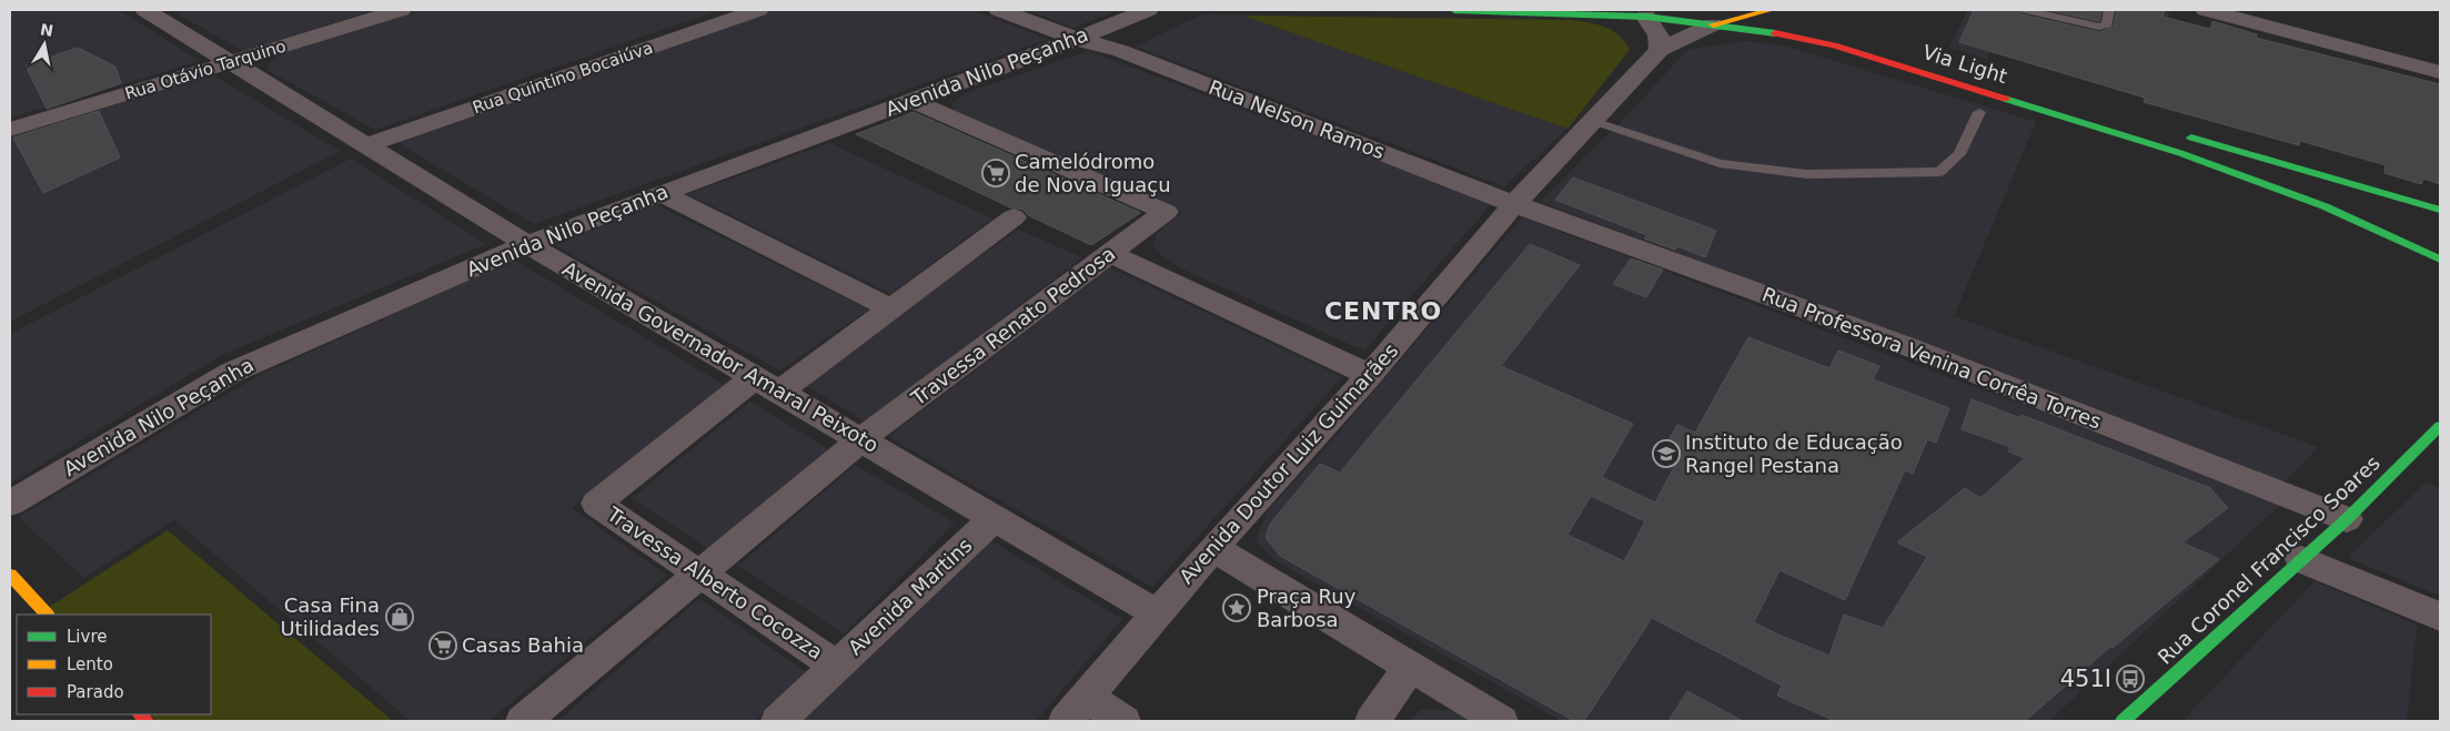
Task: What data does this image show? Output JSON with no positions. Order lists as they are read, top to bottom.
{
  "streets": {
    "main road": ["Via Light", "Avenida Doutor Luiz Guimarães", "Rua Coronel Francisco Soares"],
    "street": [
      "Rua Otávio Tarquino",
      "Avenida Nilo Peçanha",
      "Rua Quintino Bocaiúva",
      "Rua Nelson Ramos",
      "Travessa Renato Pedrosa",
      "Avenida Governador Amaral Peixoto",
      "Rua Professora Venina Corrêa Torres",
      "Travessa Alberto Cocozza",
      "Avenida Martins"
    ]
  },
  "crossings": [
    ["Via Light", "Avenida Doutor Luiz Guimarães"],
    ["Rua Otávio Tarquino", "Avenida Governador Amaral Peixoto"],
    ["Avenida Nilo Peçanha", "Rua Nelson Ramos"],
    ["Avenida Nilo Peçanha", "Travessa Renato Pedrosa"],
    ["Avenida Nilo Peçanha", "Avenida Governador Amaral Peixoto"],
    ["Rua Quintino Bocaiúva", "Avenida Governador Amaral Peixoto"],
    ["Rua Nelson Ramos", "Rua Professora Venina Corrêa Torres"],
    ["Rua Nelson Ramos", "Avenida Doutor Luiz Guimarães"],
    ["Travessa Renato Pedrosa", "Avenida Governador Amaral Peixoto"],
    ["Travessa Renato Pedrosa", "Travessa Alberto Cocozza"],
    ["Avenida Governador Amaral Peixoto", "Avenida Doutor Luiz Guimarães"],
    ["Avenida Governador Amaral Peixoto", "Travessa Alberto Cocozza"],
    ["Avenida Governador Amaral Peixoto", "Avenida Martins"],
    ["Rua Professora Venina Corrêa Torres", "Avenida Doutor Luiz Guimarães"],
    ["Rua Professora Venina Corrêa Torres", "Rua Coronel Francisco Soares"],
    ["Travessa Alberto Cocozza", "Avenida Martins"]
  ],
  "districts": ["CENTRO"],
  "places": {
    "supermarket": ["Camelódromo de Nova Iguaçu", "Casas Bahia"],
    "school or university": ["Instituto de Educação Rangel Pestana"],
    "place": ["Praça Ruy Barbosa"],
    "shop": ["Casa Fina Utilidades"],
    "bus stop": ["451I"]
  },
  "legend": ["Livre", "Lento", "Parado"],
  "north": "top"
}
